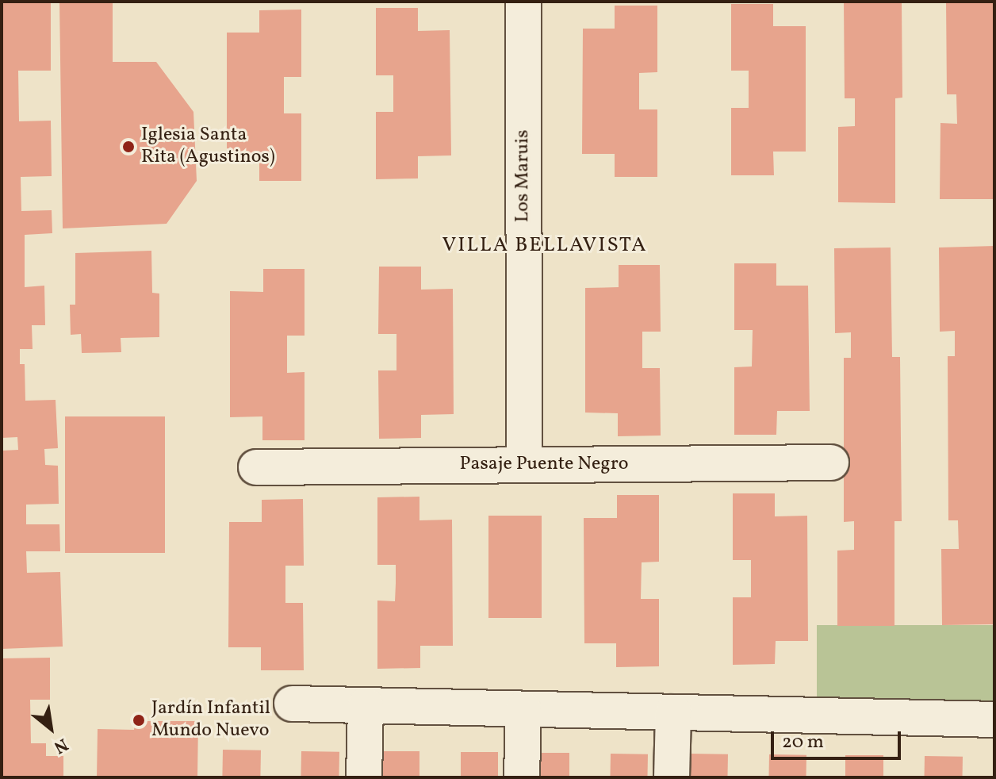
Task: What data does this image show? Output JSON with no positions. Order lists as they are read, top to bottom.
{
  "streets": {
    "street": ["Los Maruis", "Pasaje Puente Negro"]
  },
  "crossings": [
    ["Los Maruis", "Pasaje Puente Negro"]
  ],
  "districts": ["VILLA BELLAVISTA"],
  "places": ["Iglesia Santa Rita (Agustinos)", "Jardín Infantil Mundo Nuevo"],
  "scale_bar": "20 m",
  "north": "bottom right"
}
